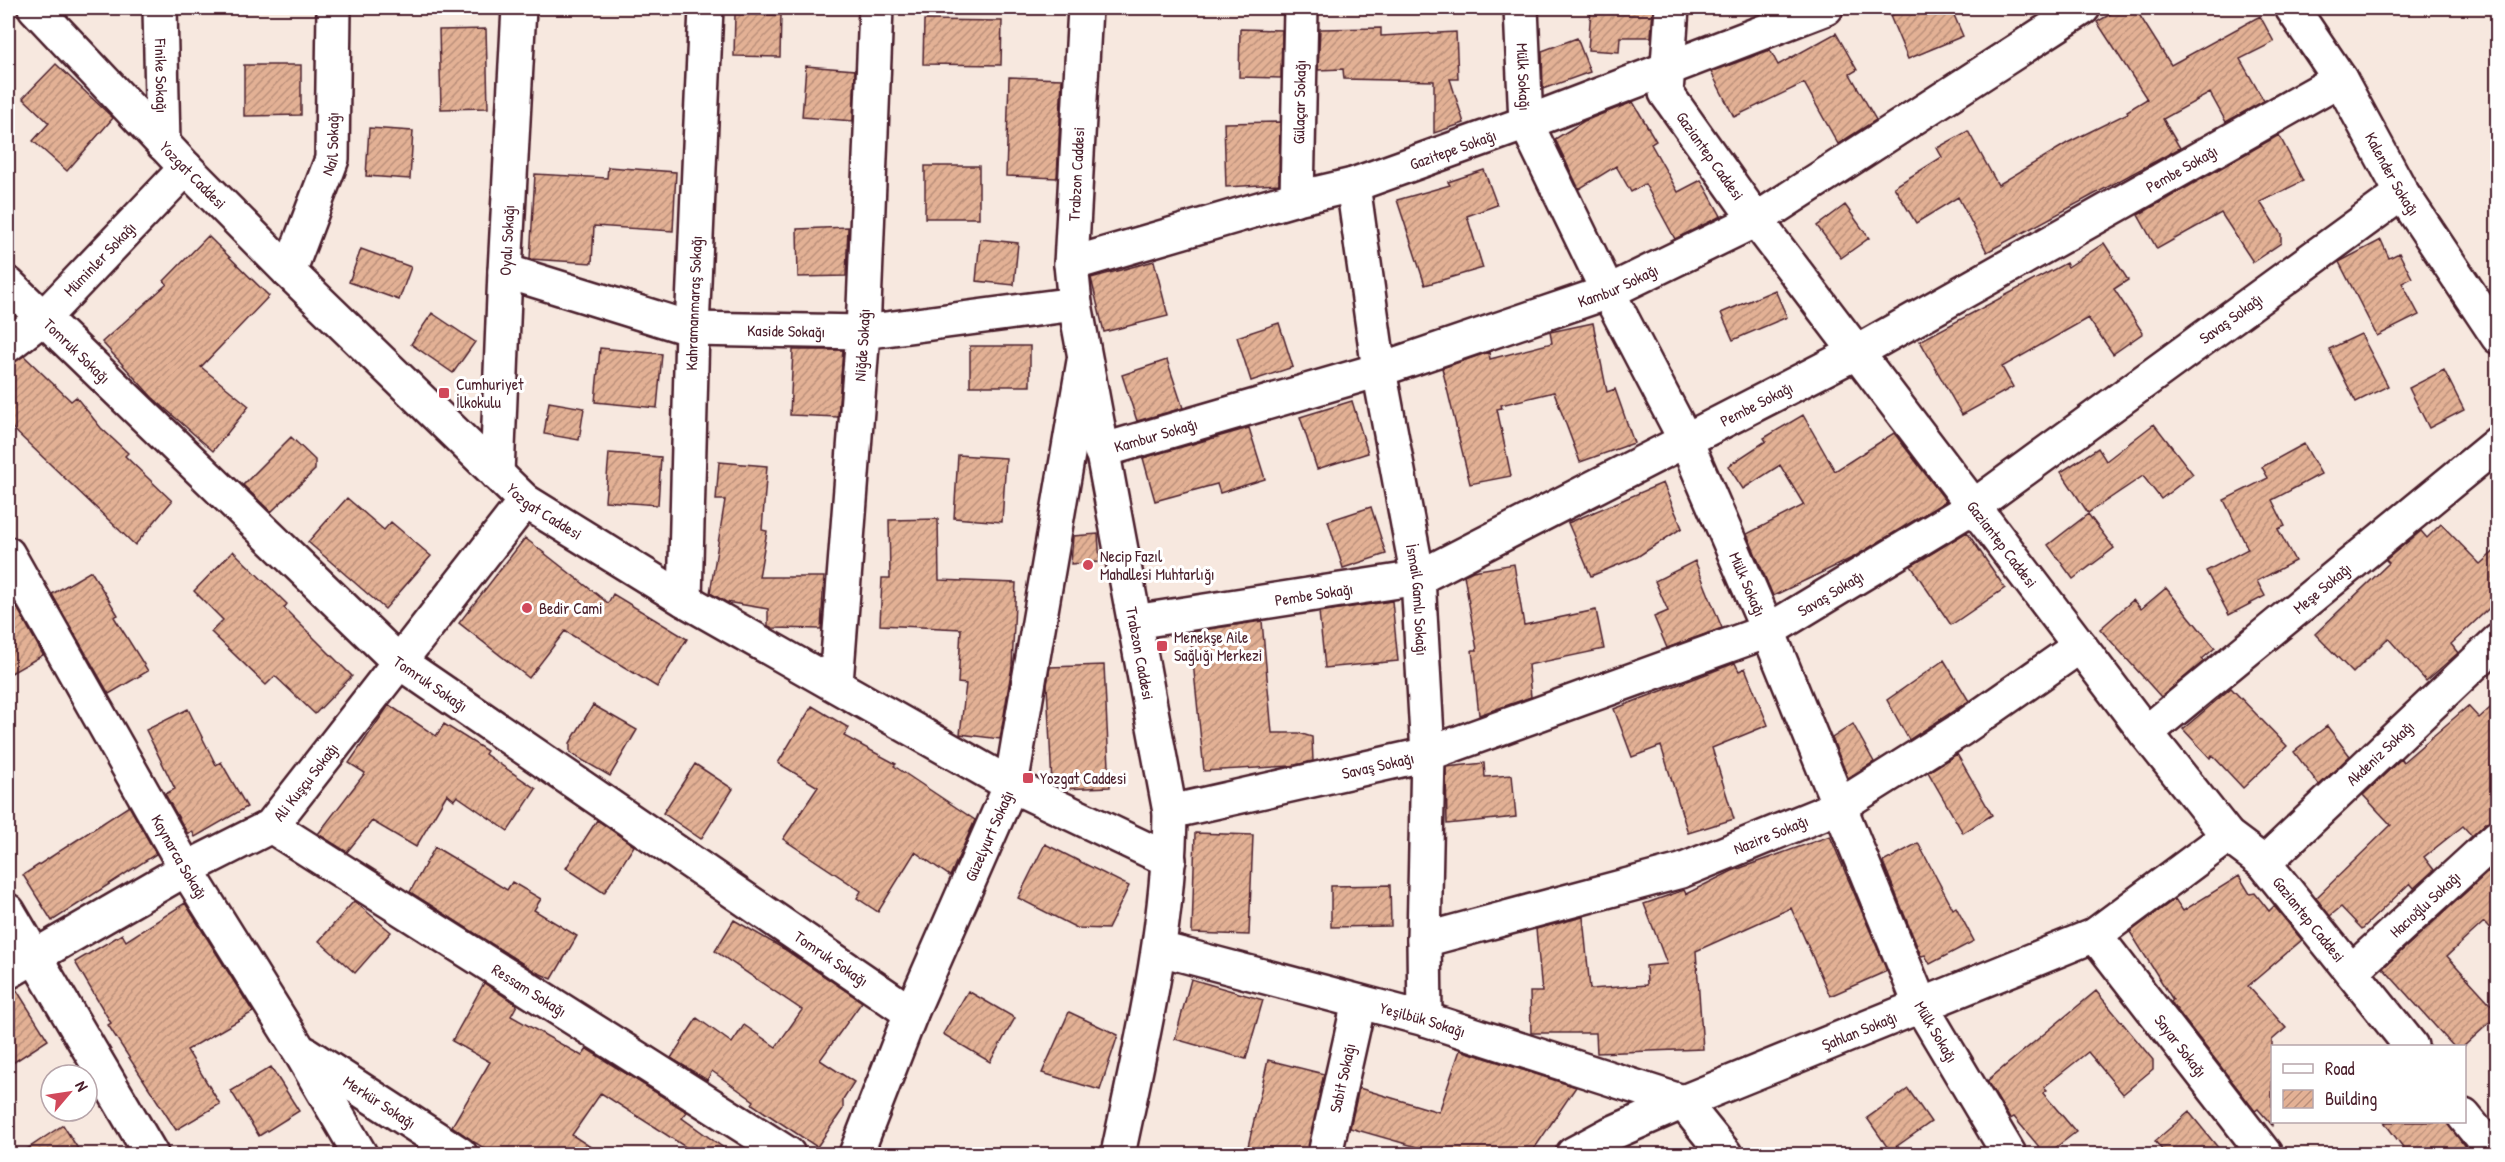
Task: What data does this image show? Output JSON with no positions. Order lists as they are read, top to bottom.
{
  "streets": {
    "street": [
      "Finike Sokağı",
      "Mülk Sokağı",
      "Gülaçar Sokağı",
      "Nail Sokağı",
      "Gazitepe Sokağı",
      "Gaziantep Caddesi",
      "Pembe Sokağı",
      "Kalender Sokağı",
      "Trabzon Caddesi",
      "Yozgat Caddesi",
      "Oyalı Sokağı",
      "Müminler Sokağı",
      "Kambur Sokağı",
      "Kahramanmaraş Sokağı",
      "Savaş Sokağı",
      "Kaside Sokağı",
      "Niğde Sokağı",
      "Tomruk Sokağı",
      "Meşe Sokağı",
      "İsmail Gamlı Sokağı",
      "Akdeniz Sokağı",
      "Ali Kuşçu Sokağı",
      "Nazire Sokağı",
      "Güzelyurt Sokağı",
      "Kaynarca Sokağı",
      "Hacıoğlu Sokağı",
      "Ressam Sokağı",
      "Yeşilbük Sokağı",
      "Şahlan Sokağı",
      "Sayar Sokağı",
      "Sabit Sokağı",
      "Merkür Sokağı"
    ]
  },
  "crossings": [
    ["Finike Sokağı", "Yozgat Caddesi"],
    ["Mülk Sokağı", "Gazitepe Sokağı"],
    ["Mülk Sokağı", "Pembe Sokağı"],
    ["Mülk Sokağı", "Kambur Sokağı"],
    ["Mülk Sokağı", "Savaş Sokağı"],
    ["Mülk Sokağı", "Nazire Sokağı"],
    ["Mülk Sokağı", "Şahlan Sokağı"],
    ["Gülaçar Sokağı", "Gazitepe Sokağı"],
    ["Nail Sokağı", "Yozgat Caddesi"],
    ["Gazitepe Sokağı", "Gaziantep Caddesi"],
    ["Gazitepe Sokağı", "Trabzon Caddesi"],
    ["Gazitepe Sokağı", "İsmail Gamlı Sokağı"],
    ["Gaziantep Caddesi", "Pembe Sokağı"],
    ["Gaziantep Caddesi", "Kambur Sokağı"],
    ["Gaziantep Caddesi", "Savaş Sokağı"],
    ["Gaziantep Caddesi", "Meşe Sokağı"],
    ["Gaziantep Caddesi", "Akdeniz Sokağı"],
    ["Gaziantep Caddesi", "Nazire Sokağı"],
    ["Gaziantep Caddesi", "Hacıoğlu Sokağı"],
    ["Gaziantep Caddesi", "Şahlan Sokağı"],
    ["Pembe Sokağı", "Kalender Sokağı"],
    ["Pembe Sokağı", "Trabzon Caddesi"],
    ["Pembe Sokağı", "İsmail Gamlı Sokağı"],
    ["Kalender Sokağı", "Savaş Sokağı"],
    ["Trabzon Caddesi", "Yozgat Caddesi"],
    ["Trabzon Caddesi", "Kambur Sokağı"],
    ["Trabzon Caddesi", "Savaş Sokağı"],
    ["Trabzon Caddesi", "Kaside Sokağı"],
    ["Trabzon Caddesi", "Güzelyurt Sokağı"],
    ["Trabzon Caddesi", "Yeşilbük Sokağı"],
    ["Yozgat Caddesi", "Oyalı Sokağı"],
    ["Yozgat Caddesi", "Müminler Sokağı"],
    ["Yozgat Caddesi", "Kahramanmaraş Sokağı"],
    ["Yozgat Caddesi", "Niğde Sokağı"],
    ["Yozgat Caddesi", "Ali Kuşçu Sokağı"],
    ["Yozgat Caddesi", "Güzelyurt Sokağı"],
    ["Oyalı Sokağı", "Kaside Sokağı"],
    ["Müminler Sokağı", "Tomruk Sokağı"],
    ["Kambur Sokağı", "İsmail Gamlı Sokağı"],
    ["Kahramanmaraş Sokağı", "Kaside Sokağı"],
    ["Savaş Sokağı", "İsmail Gamlı Sokağı"],
    ["Kaside Sokağı", "Niğde Sokağı"],
    ["Tomruk Sokağı", "Ali Kuşçu Sokağı"],
    ["Tomruk Sokağı", "Güzelyurt Sokağı"],
    ["İsmail Gamlı Sokağı", "Nazire Sokağı"],
    ["İsmail Gamlı Sokağı", "Yeşilbük Sokağı"],
    ["Ali Kuşçu Sokağı", "Kaynarca Sokağı"],
    ["Ali Kuşçu Sokağı", "Ressam Sokağı"],
    ["Kaynarca Sokağı", "Merkür Sokağı"],
    ["Yeşilbük Sokağı", "Şahlan Sokağı"],
    ["Yeşilbük Sokağı", "Sabit Sokağı"],
    ["Şahlan Sokağı", "Sayar Sokağı"]
  ],
  "places": {
    "transit": ["Cumhuriyet İlkokulu", "Menekşe Aile Sağlığı Merkezi", "Yozgat Caddesi"],
    "other": ["Necip Fazıl Mahallesi Muhtarlığı", "Bedir Cami"]
  },
  "legend": ["Road", "Building"],
  "north": "top right"
}
